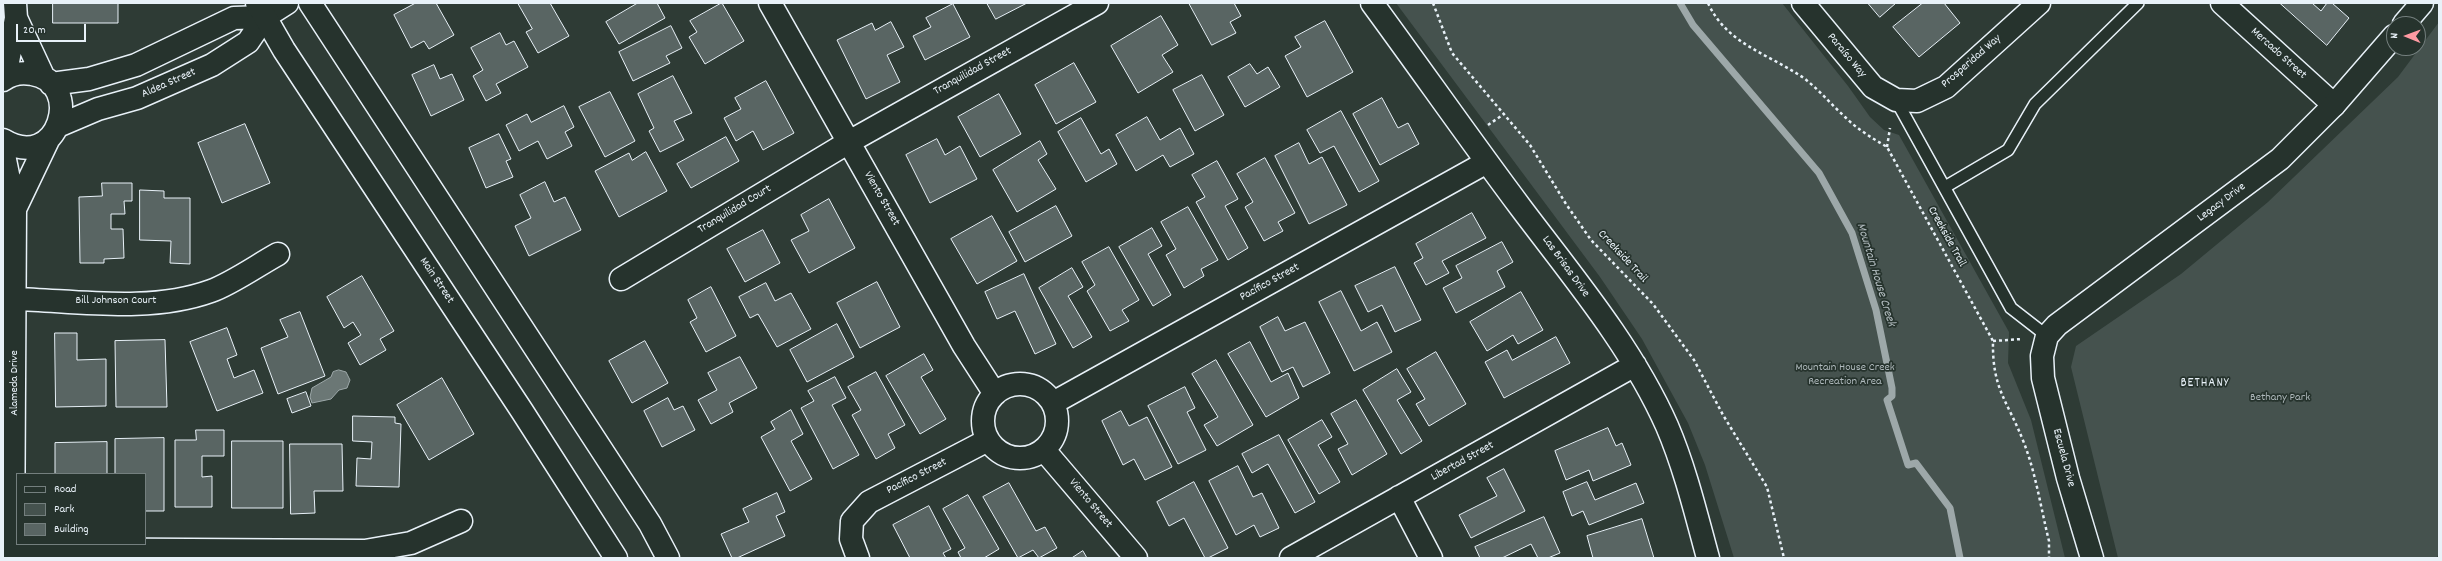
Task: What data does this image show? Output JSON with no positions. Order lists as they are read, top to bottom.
{
  "streets": {
    "street": [
      "Mercado Street",
      "Paraíso Way",
      "Prosperidad Way",
      "Tranquilidad Street",
      "Aldea Street",
      "Viento Street",
      "Legacy Drive",
      "Tranquilidad Court",
      "Las Brisas Drive",
      "Main Street",
      "Pacífico Street",
      "Bill Johnson Court",
      "Alameda Drive",
      "Escuela Drive",
      "Libertad Street"
    ],
    "path": ["Creekside Trail"]
  },
  "crossings": [
    ["Mercado Street", "Legacy Drive"],
    ["Paraíso Way", "Prosperidad Way"],
    ["Tranquilidad Street", "Viento Street"],
    ["Tranquilidad Street", "Tranquilidad Court"],
    ["Aldea Street", "Main Street"],
    ["Aldea Street", "Alameda Drive"],
    ["Viento Street", "Tranquilidad Court"],
    ["Viento Street", "Pacífico Street"],
    ["Legacy Drive", "Escuela Drive"],
    ["Las Brisas Drive", "Pacífico Street"],
    ["Las Brisas Drive", "Libertad Street"],
    ["Bill Johnson Court", "Alameda Drive"]
  ],
  "districts": ["BETHANY"],
  "water": ["Mountain House Creek"],
  "parks": ["Mountain House Creek Recreation Area", "Bethany Park"],
  "legend": ["Road", "Park", "Building"],
  "scale_bar": "20 m",
  "north": "left"
}
